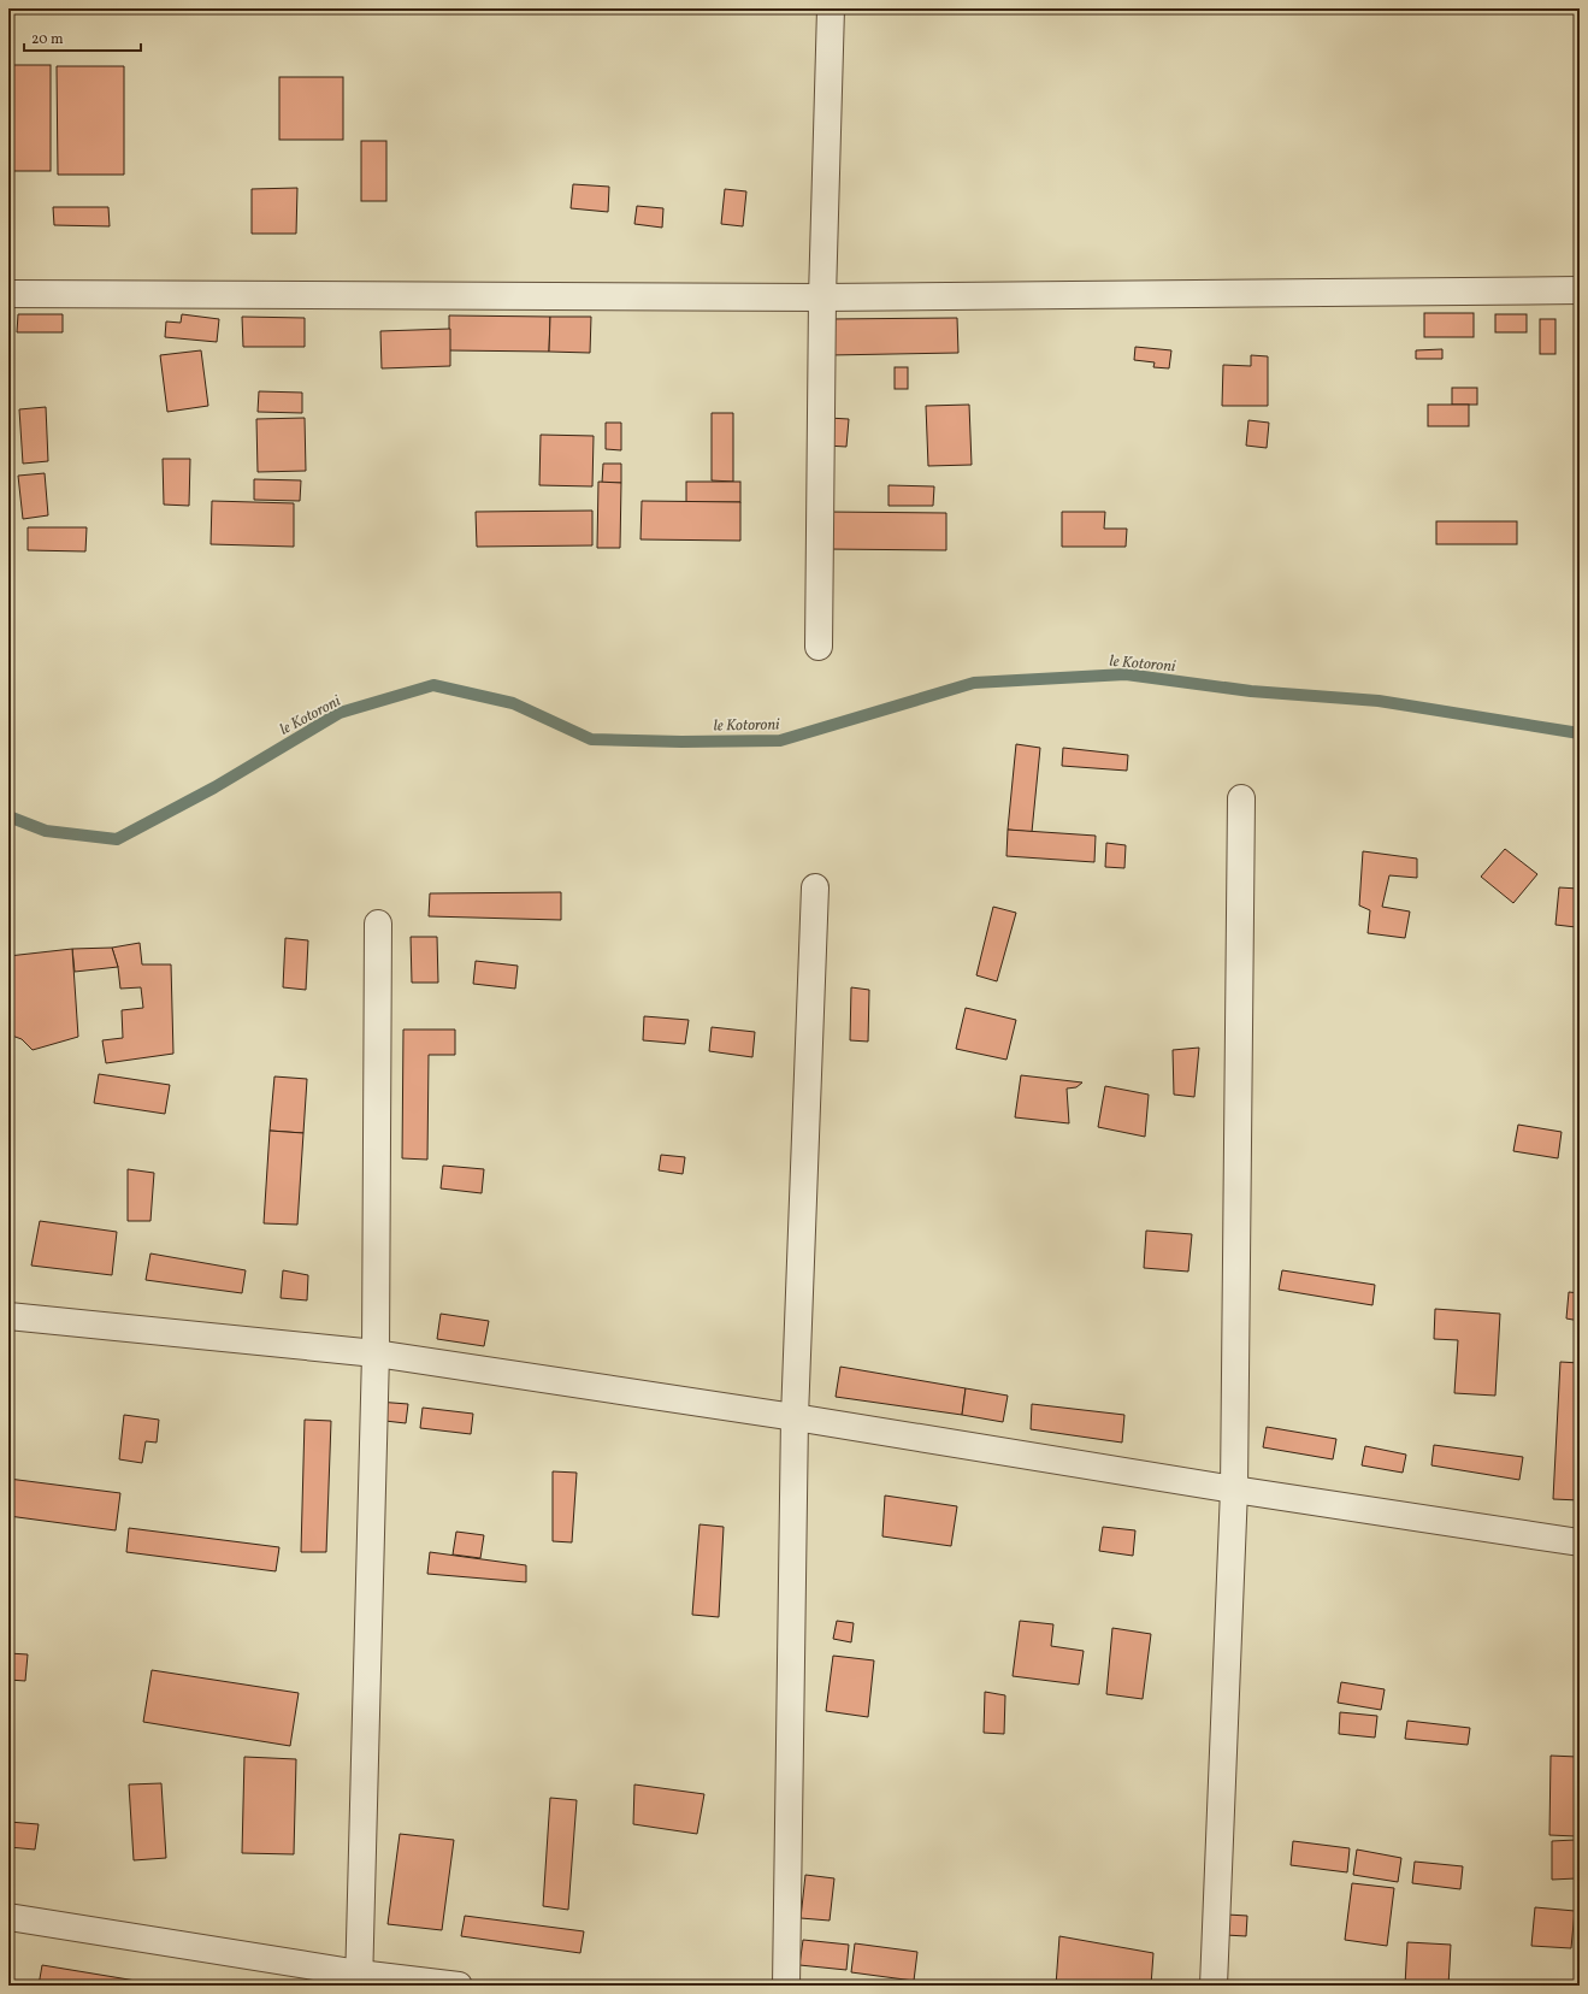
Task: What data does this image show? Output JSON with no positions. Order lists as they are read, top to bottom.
{
  "water": ["le Kotoroni"],
  "scale_bar": "20 m"
}
